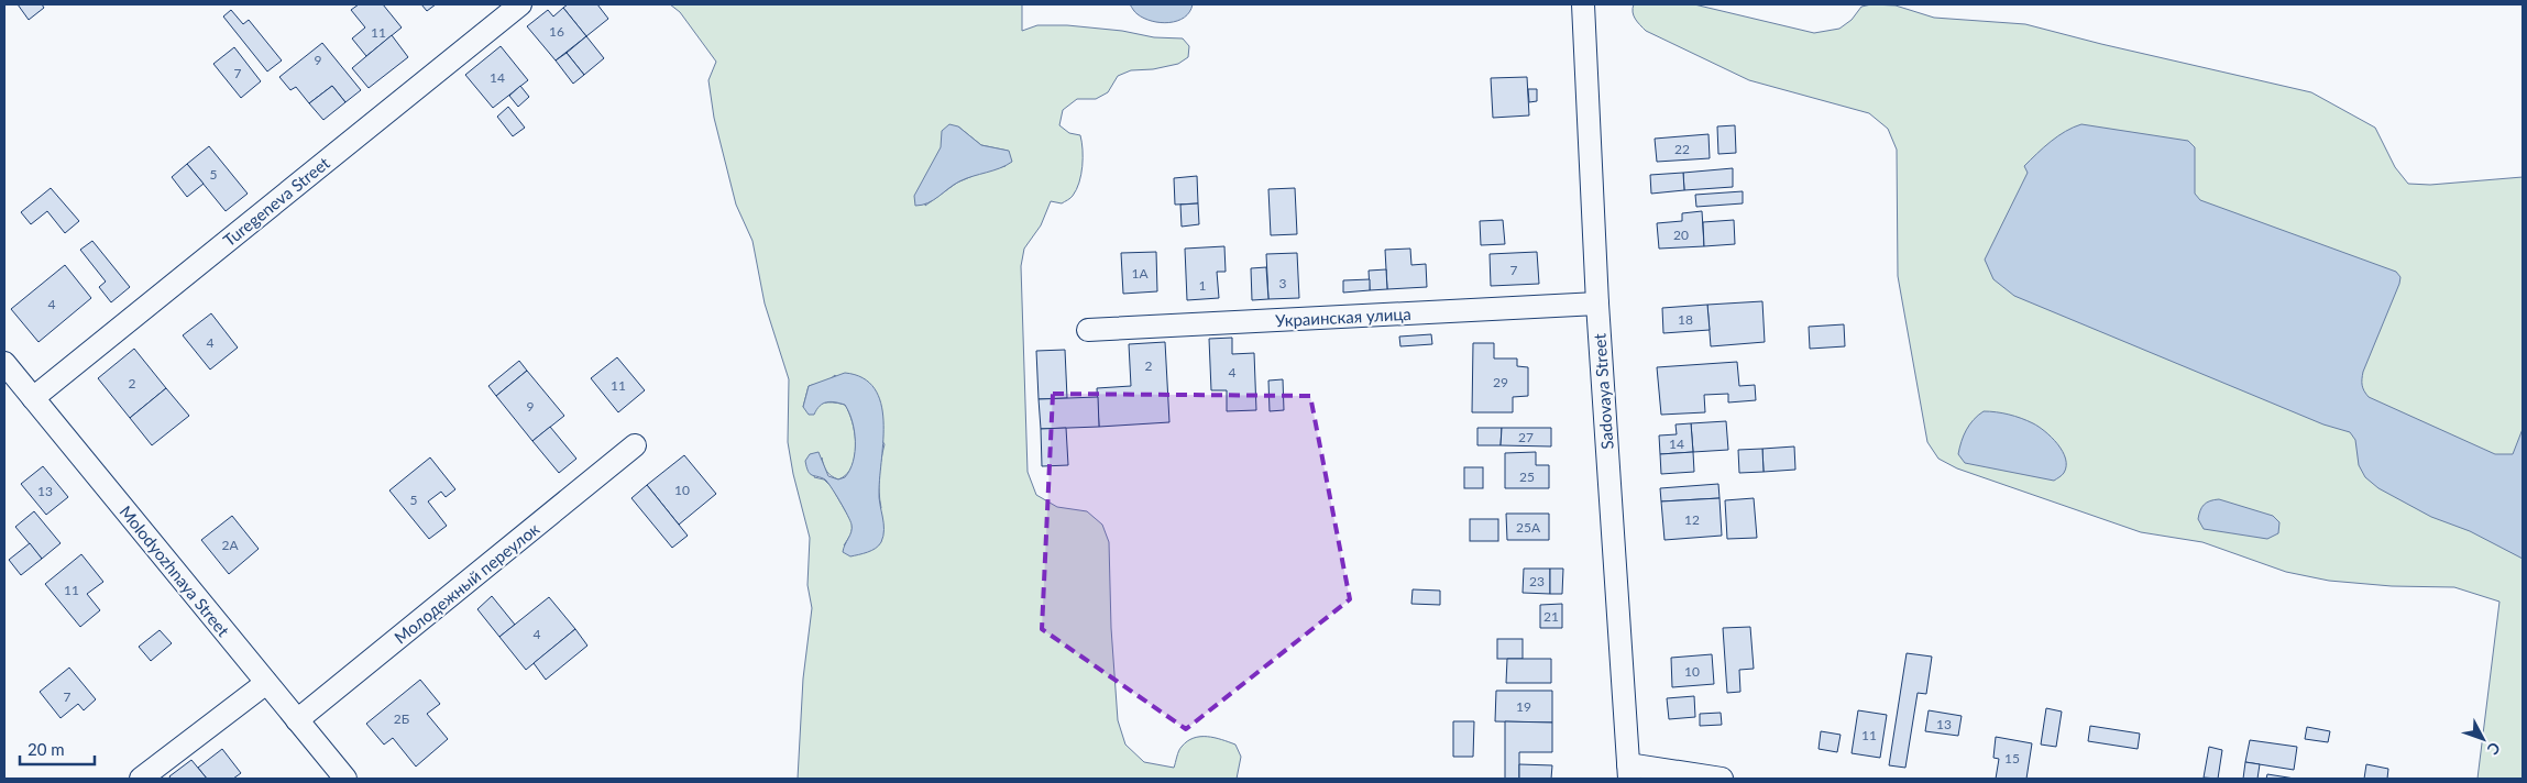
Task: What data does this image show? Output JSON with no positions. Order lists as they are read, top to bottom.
{
  "streets": {
    "street": [
      "Turegeneva Street",
      "Украинская улица",
      "Sadovaya Street",
      "Molodyozhnaya Street",
      "Молодежный переулок"
    ]
  },
  "crossings": [
    ["Turegeneva Street", "Molodyozhnaya Street"],
    ["Украинская улица", "Sadovaya Street"],
    ["Molodyozhnaya Street", "Молодежный переулок"]
  ],
  "house_numbers": [
    "16",
    "11",
    "9",
    "7",
    "14",
    "22",
    "5",
    "20",
    "7",
    "1А",
    "3",
    "1",
    "4",
    "18",
    "4",
    "2",
    "4",
    "29",
    "2",
    "11",
    "9",
    "27",
    "14",
    "25",
    "10",
    "13",
    "5",
    "12",
    "25А",
    "2А",
    "23",
    "11",
    "21",
    "4",
    "10",
    "7",
    "19",
    "2Б",
    "13",
    "11",
    "15"
  ],
  "scale_bar": "20 m",
  "north": "bottom right"
}
